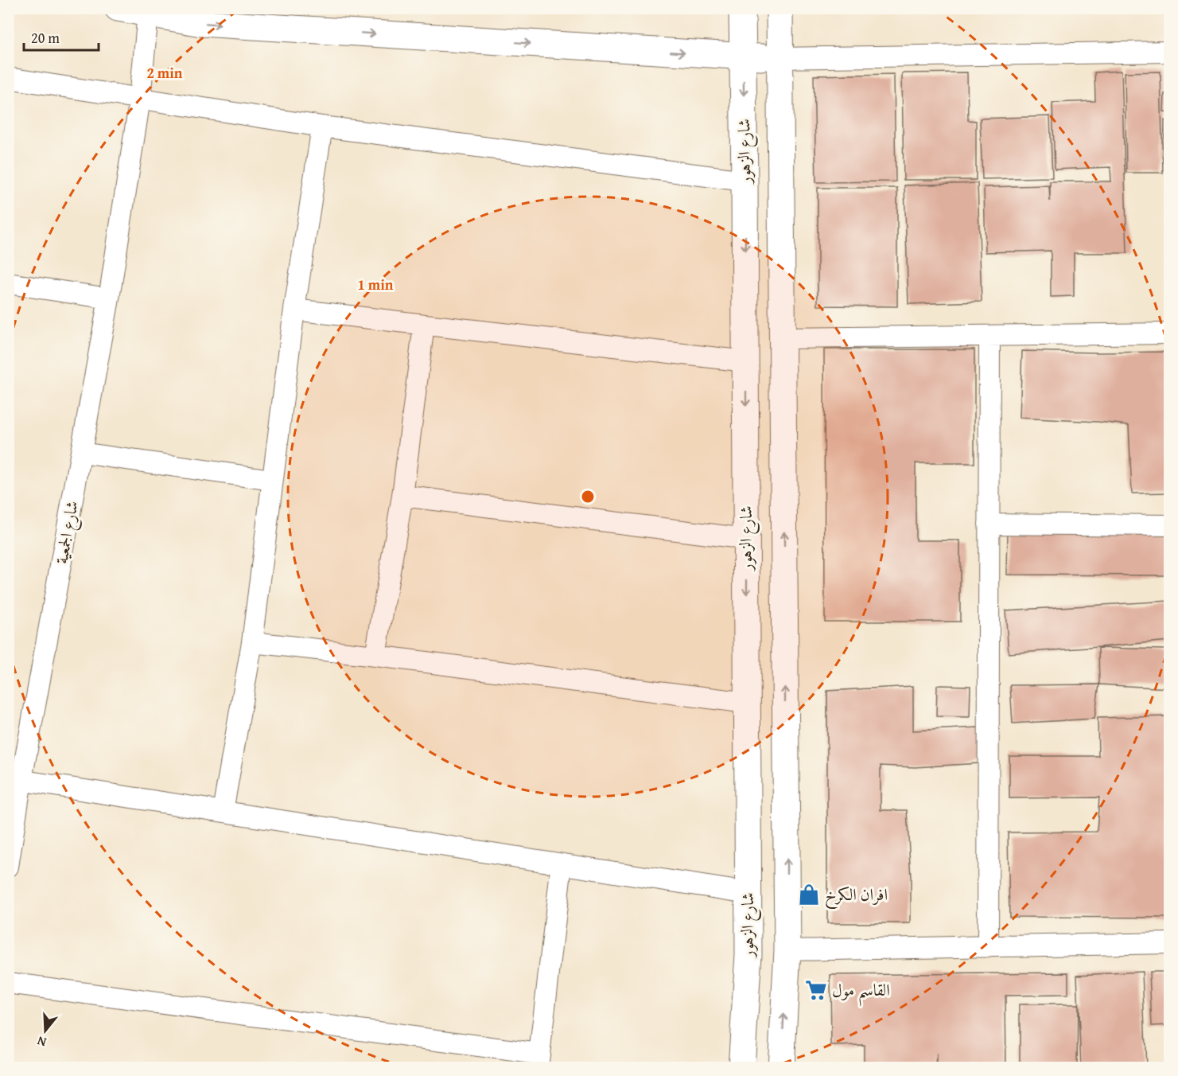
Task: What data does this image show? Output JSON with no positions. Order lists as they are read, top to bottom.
{
  "streets": {
    "main road": ["شارع الزهور"],
    "street": ["شارع الجمعية"]
  },
  "places": {
    "shop": ["افران الكرخ"],
    "supermarket": ["القاسم مول"]
  },
  "scale_bar": "20 m",
  "north": "bottom",
  "rings": ["2 min", "1 min"]
}
